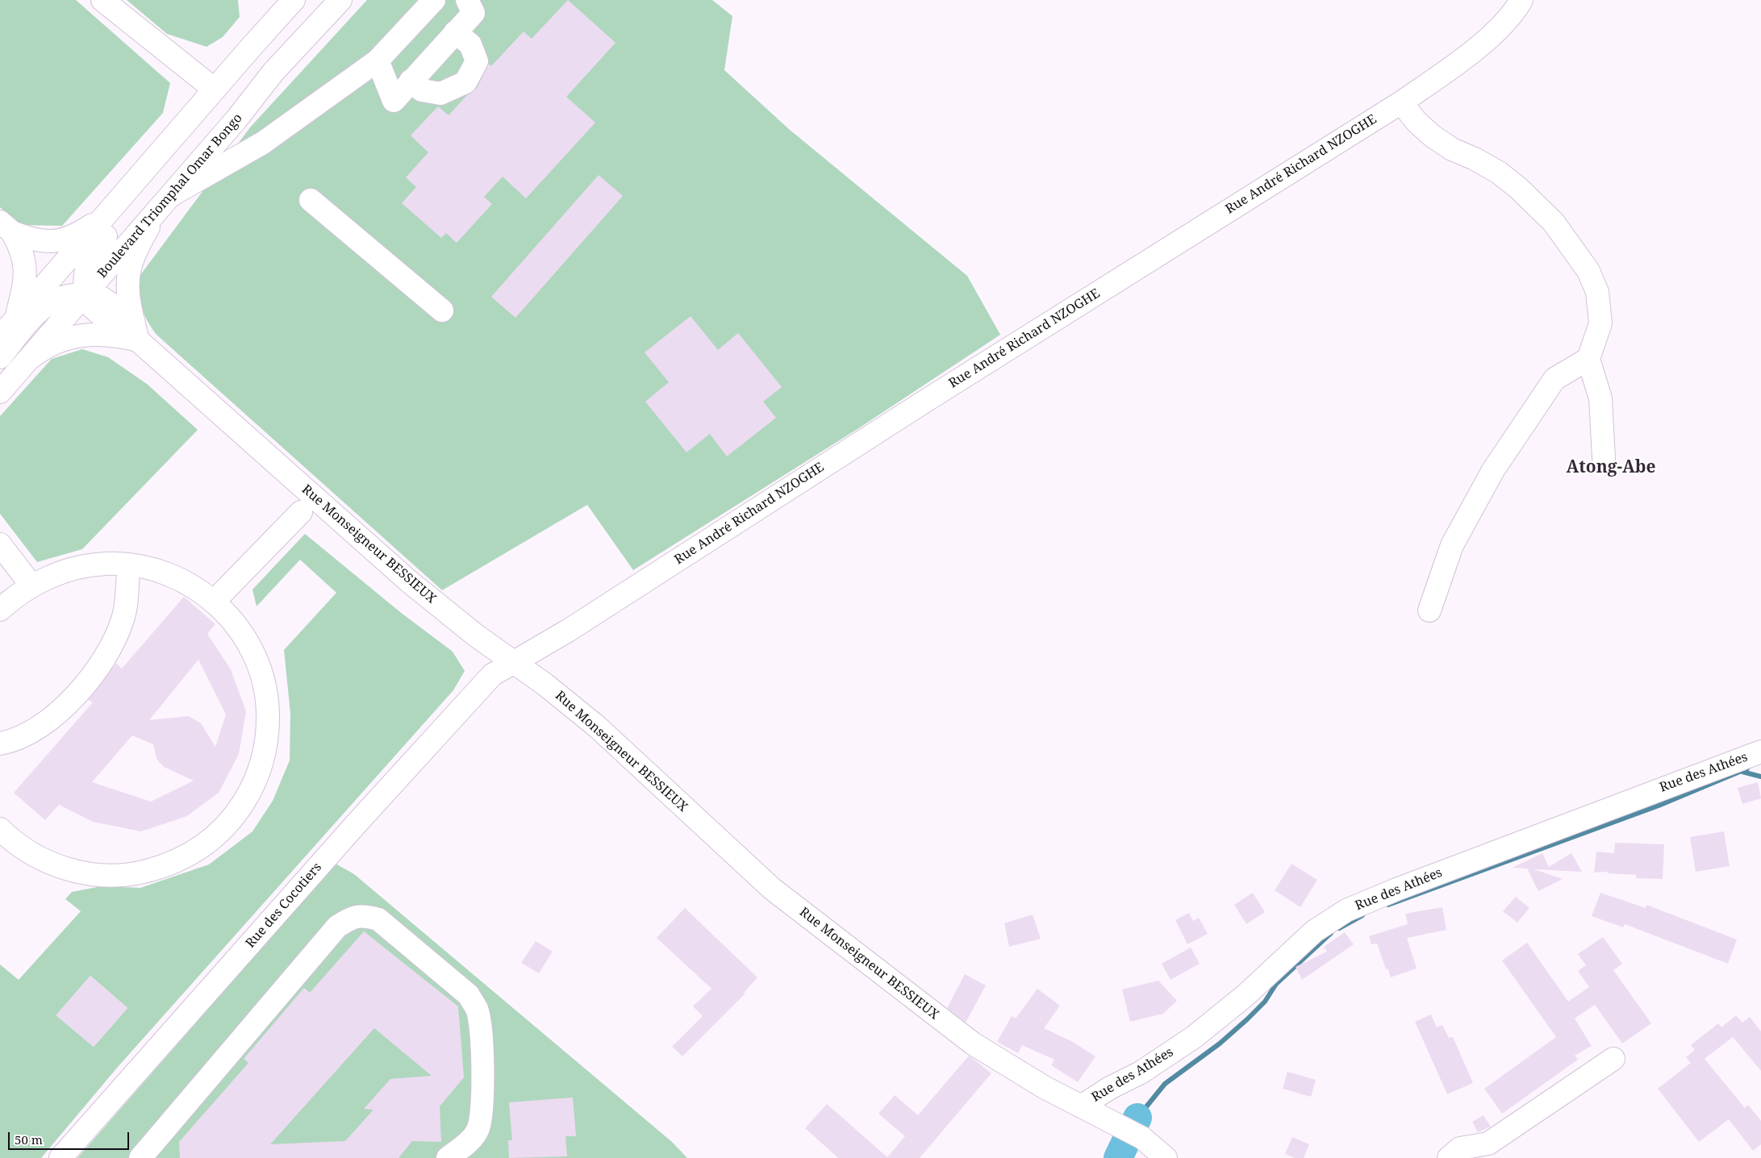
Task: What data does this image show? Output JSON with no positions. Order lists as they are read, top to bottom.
{
  "streets": {
    "street": [
      "Rue André Richard NZOGHE",
      "Boulevard Triomphal Omar Bongo",
      "Rue Monseigneur BESSIEUX",
      "Rue des Athées",
      "Rue des Cocotiers"
    ]
  },
  "crossings": [
    ["Rue André Richard NZOGHE", "Rue Monseigneur BESSIEUX"],
    ["Rue André Richard NZOGHE", "Rue des Cocotiers"],
    ["Boulevard Triomphal Omar Bongo", "Rue Monseigneur BESSIEUX"],
    ["Rue Monseigneur BESSIEUX", "Rue des Athées"],
    ["Rue Monseigneur BESSIEUX", "Rue des Cocotiers"]
  ],
  "districts": ["Atong-Abe"],
  "scale_bar": "50 m"
}
